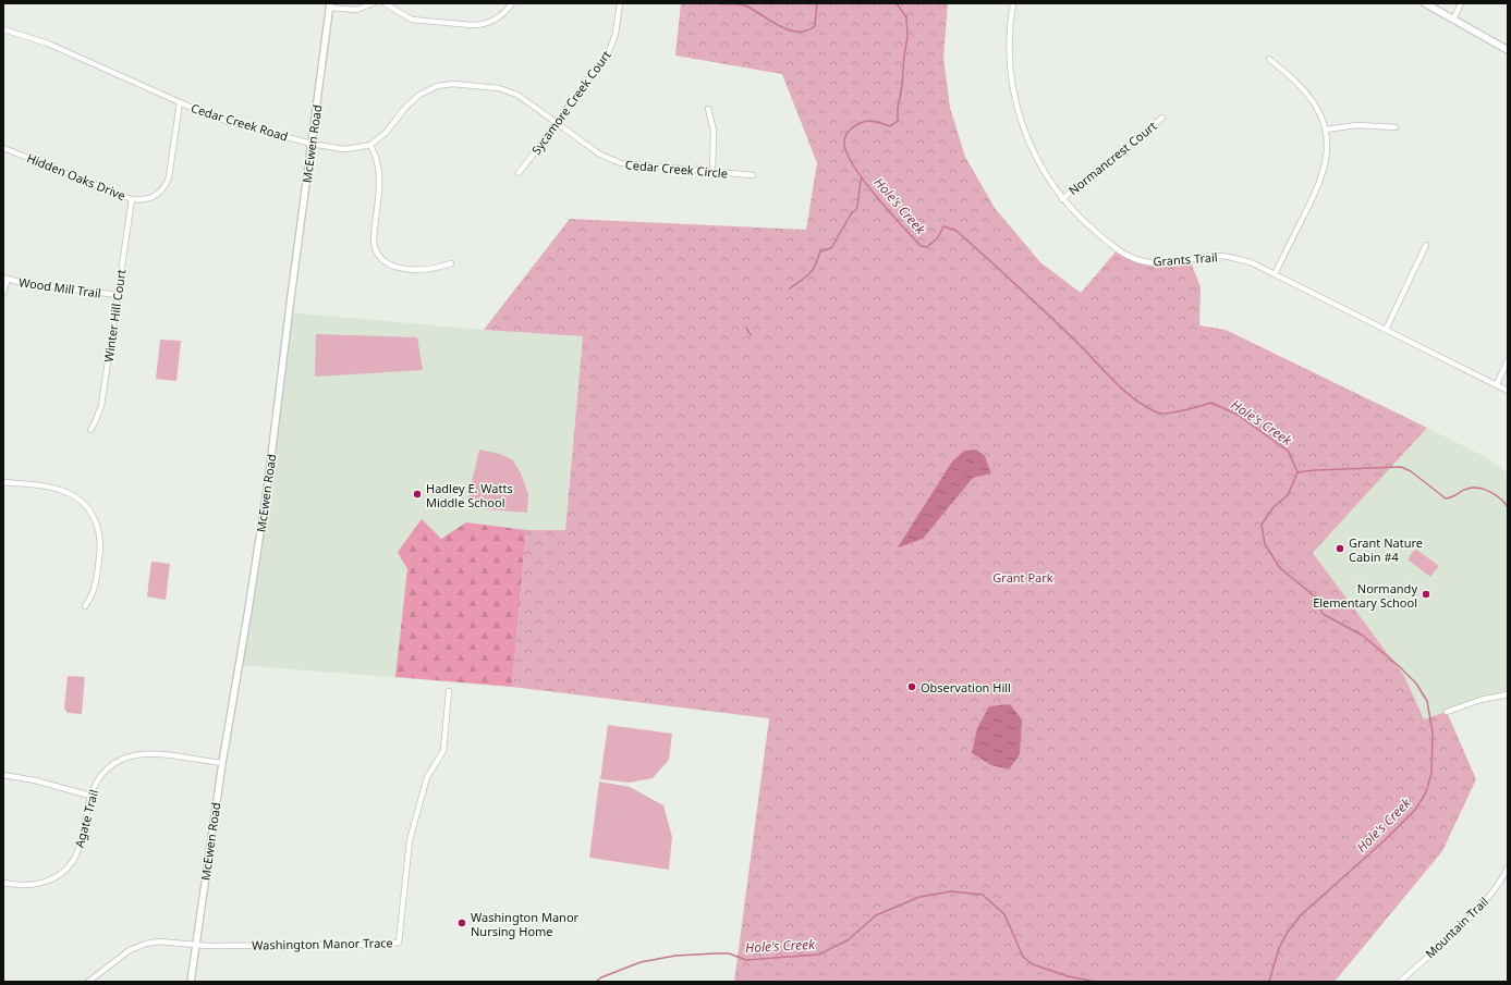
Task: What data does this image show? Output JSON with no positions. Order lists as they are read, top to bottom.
{
  "streets": {
    "street": [
      "Sycamore Creek Court",
      "Cedar Creek Road",
      "McEwen Road",
      "Normancrest Court",
      "Cedar Creek Circle",
      "Hidden Oaks Drive",
      "Grants Trail",
      "Wood Mill Trail",
      "Winter Hill Court",
      "Agate Trail",
      "Mountain Trail",
      "Washington Manor Trace"
    ]
  },
  "crossings": [
    ["Sycamore Creek Court", "Cedar Creek Road"],
    ["Cedar Creek Road", "McEwen Road"],
    ["Cedar Creek Road", "Cedar Creek Circle"],
    ["Cedar Creek Road", "Hidden Oaks Drive"],
    ["McEwen Road", "Agate Trail"],
    ["McEwen Road", "Washington Manor Trace"],
    ["Normancrest Court", "Grants Trail"],
    ["Hidden Oaks Drive", "Winter Hill Court"],
    ["Wood Mill Trail", "Winter Hill Court"]
  ],
  "water": ["Hole's Creek"],
  "parks": ["Grant Park"],
  "places": [
    "Hadley E. Watts Middle School",
    "Grant Nature Cabin #4",
    "Normandy Elementary School",
    "Observation Hill",
    "Washington Manor Nursing Home"
  ]
}
